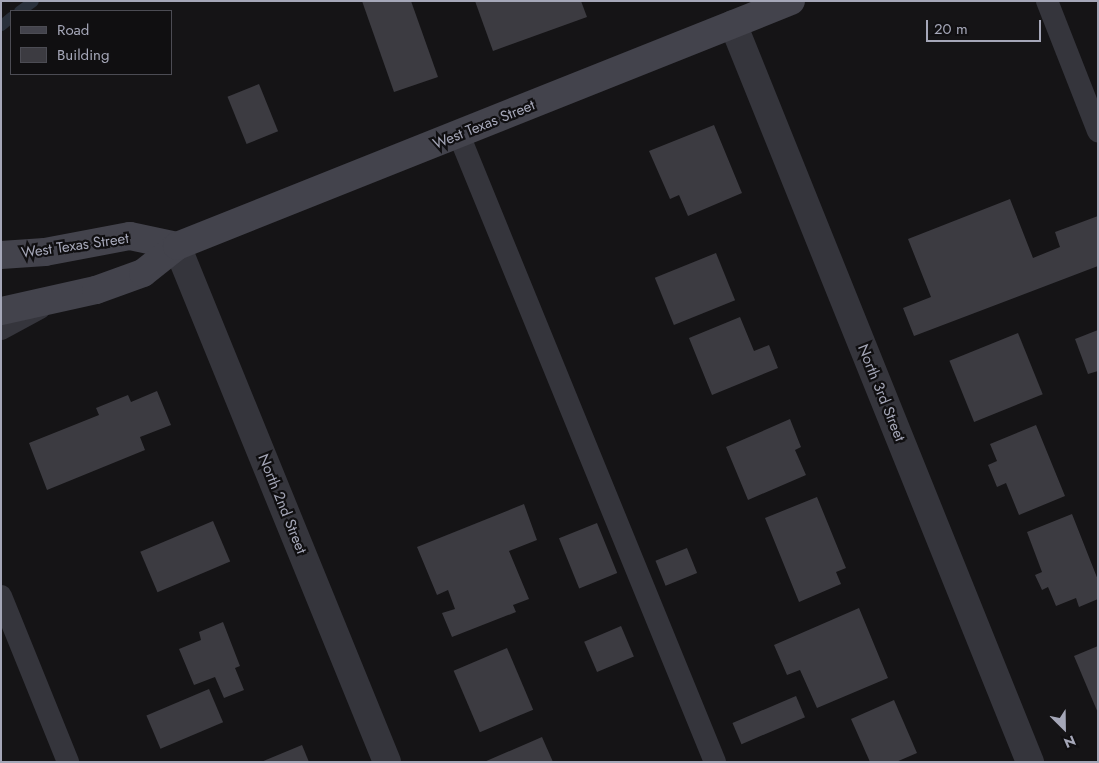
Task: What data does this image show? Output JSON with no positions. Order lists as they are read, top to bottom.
{
  "streets": {
    "street": ["West Texas Street", "North 3rd Street", "North 2nd Street"]
  },
  "crossings": [
    ["West Texas Street", "North 3rd Street"],
    ["West Texas Street", "North 2nd Street"]
  ],
  "legend": ["Road", "Building"],
  "scale_bar": "20 m",
  "north": "bottom right"
}
